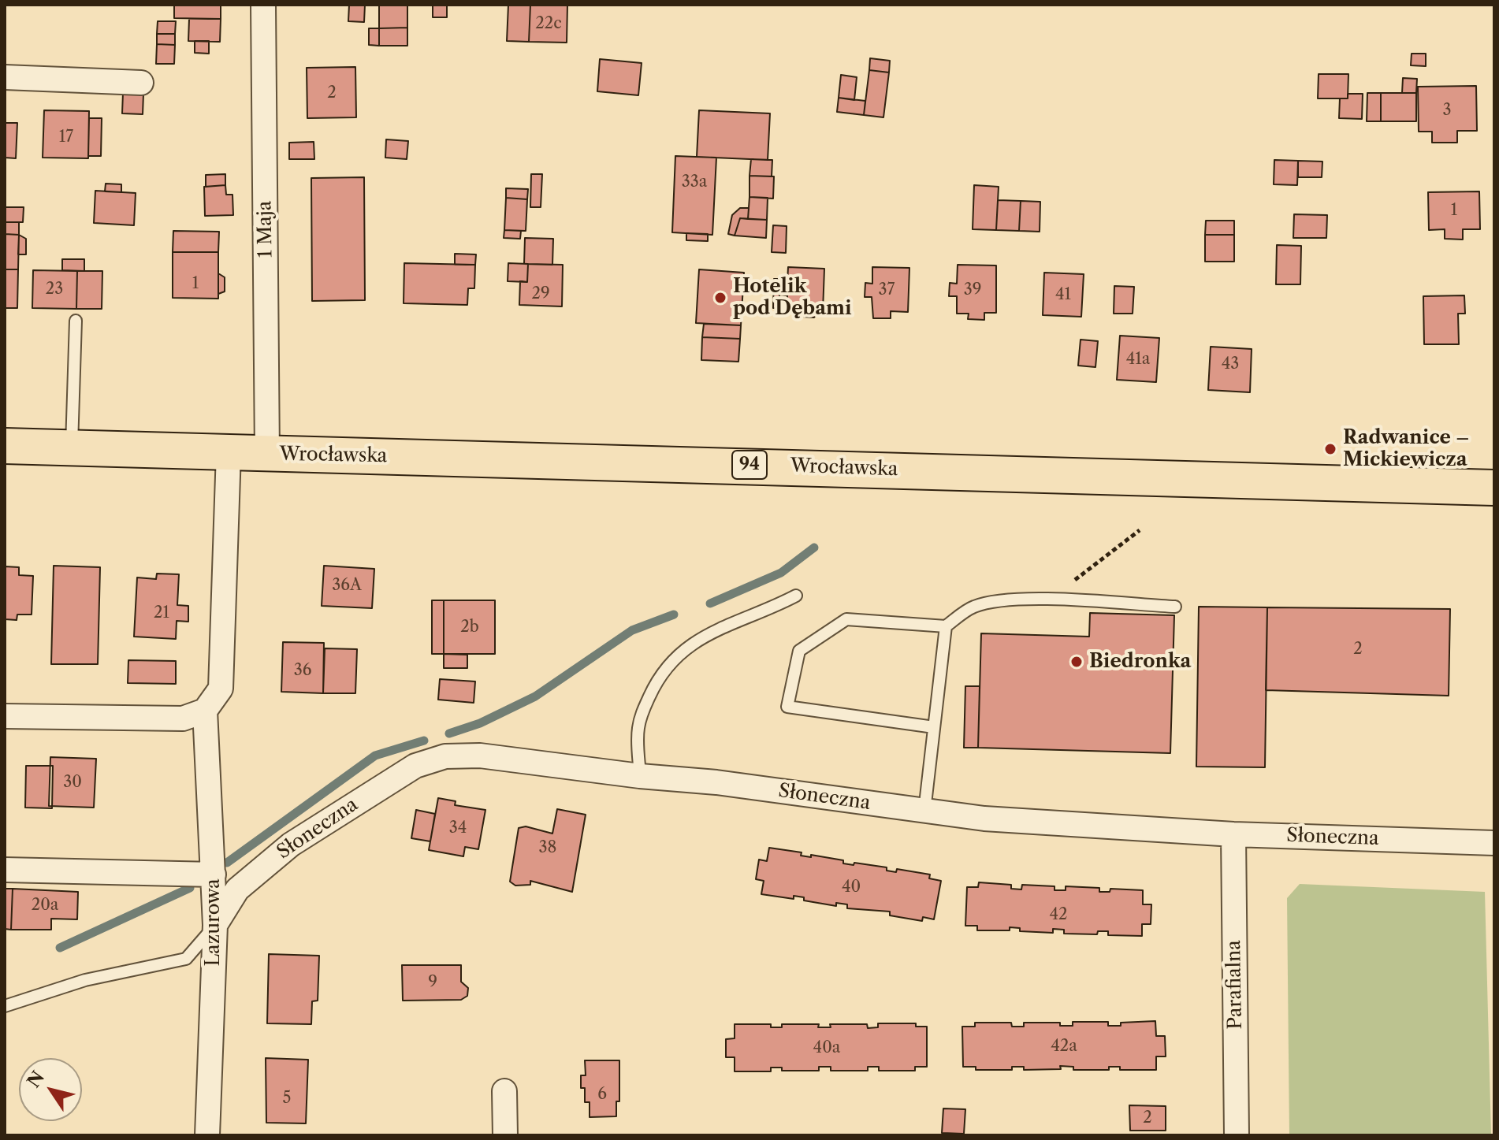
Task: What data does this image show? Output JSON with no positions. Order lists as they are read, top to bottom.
{
  "streets": {
    "main road": ["Wrocławska", "94"],
    "street": [
      "1 Maja",
      "Słoneczna",
      "Lazurowa",
      "Parafialna"
    ]
  },
  "crossings": [
    ["1 Maja", "Wrocławska"],
    ["Słoneczna", "Lazurowa"],
    ["Słoneczna", "Parafialna"]
  ],
  "places": ["Hotelik pod Dębami", "Radwanice – Mickiewicza", "Biedronka"],
  "house_numbers": [
    "22c",
    "2",
    "3",
    "17",
    "33a",
    "1",
    "1",
    "23",
    "37",
    "39",
    "29",
    "41",
    "41a",
    "43",
    "36A",
    "21",
    "2b",
    "2",
    "36",
    "30",
    "34",
    "38",
    "40",
    "20a",
    "42",
    "9",
    "42a",
    "40a",
    "6",
    "5",
    "2"
  ],
  "north": "top left"
}
